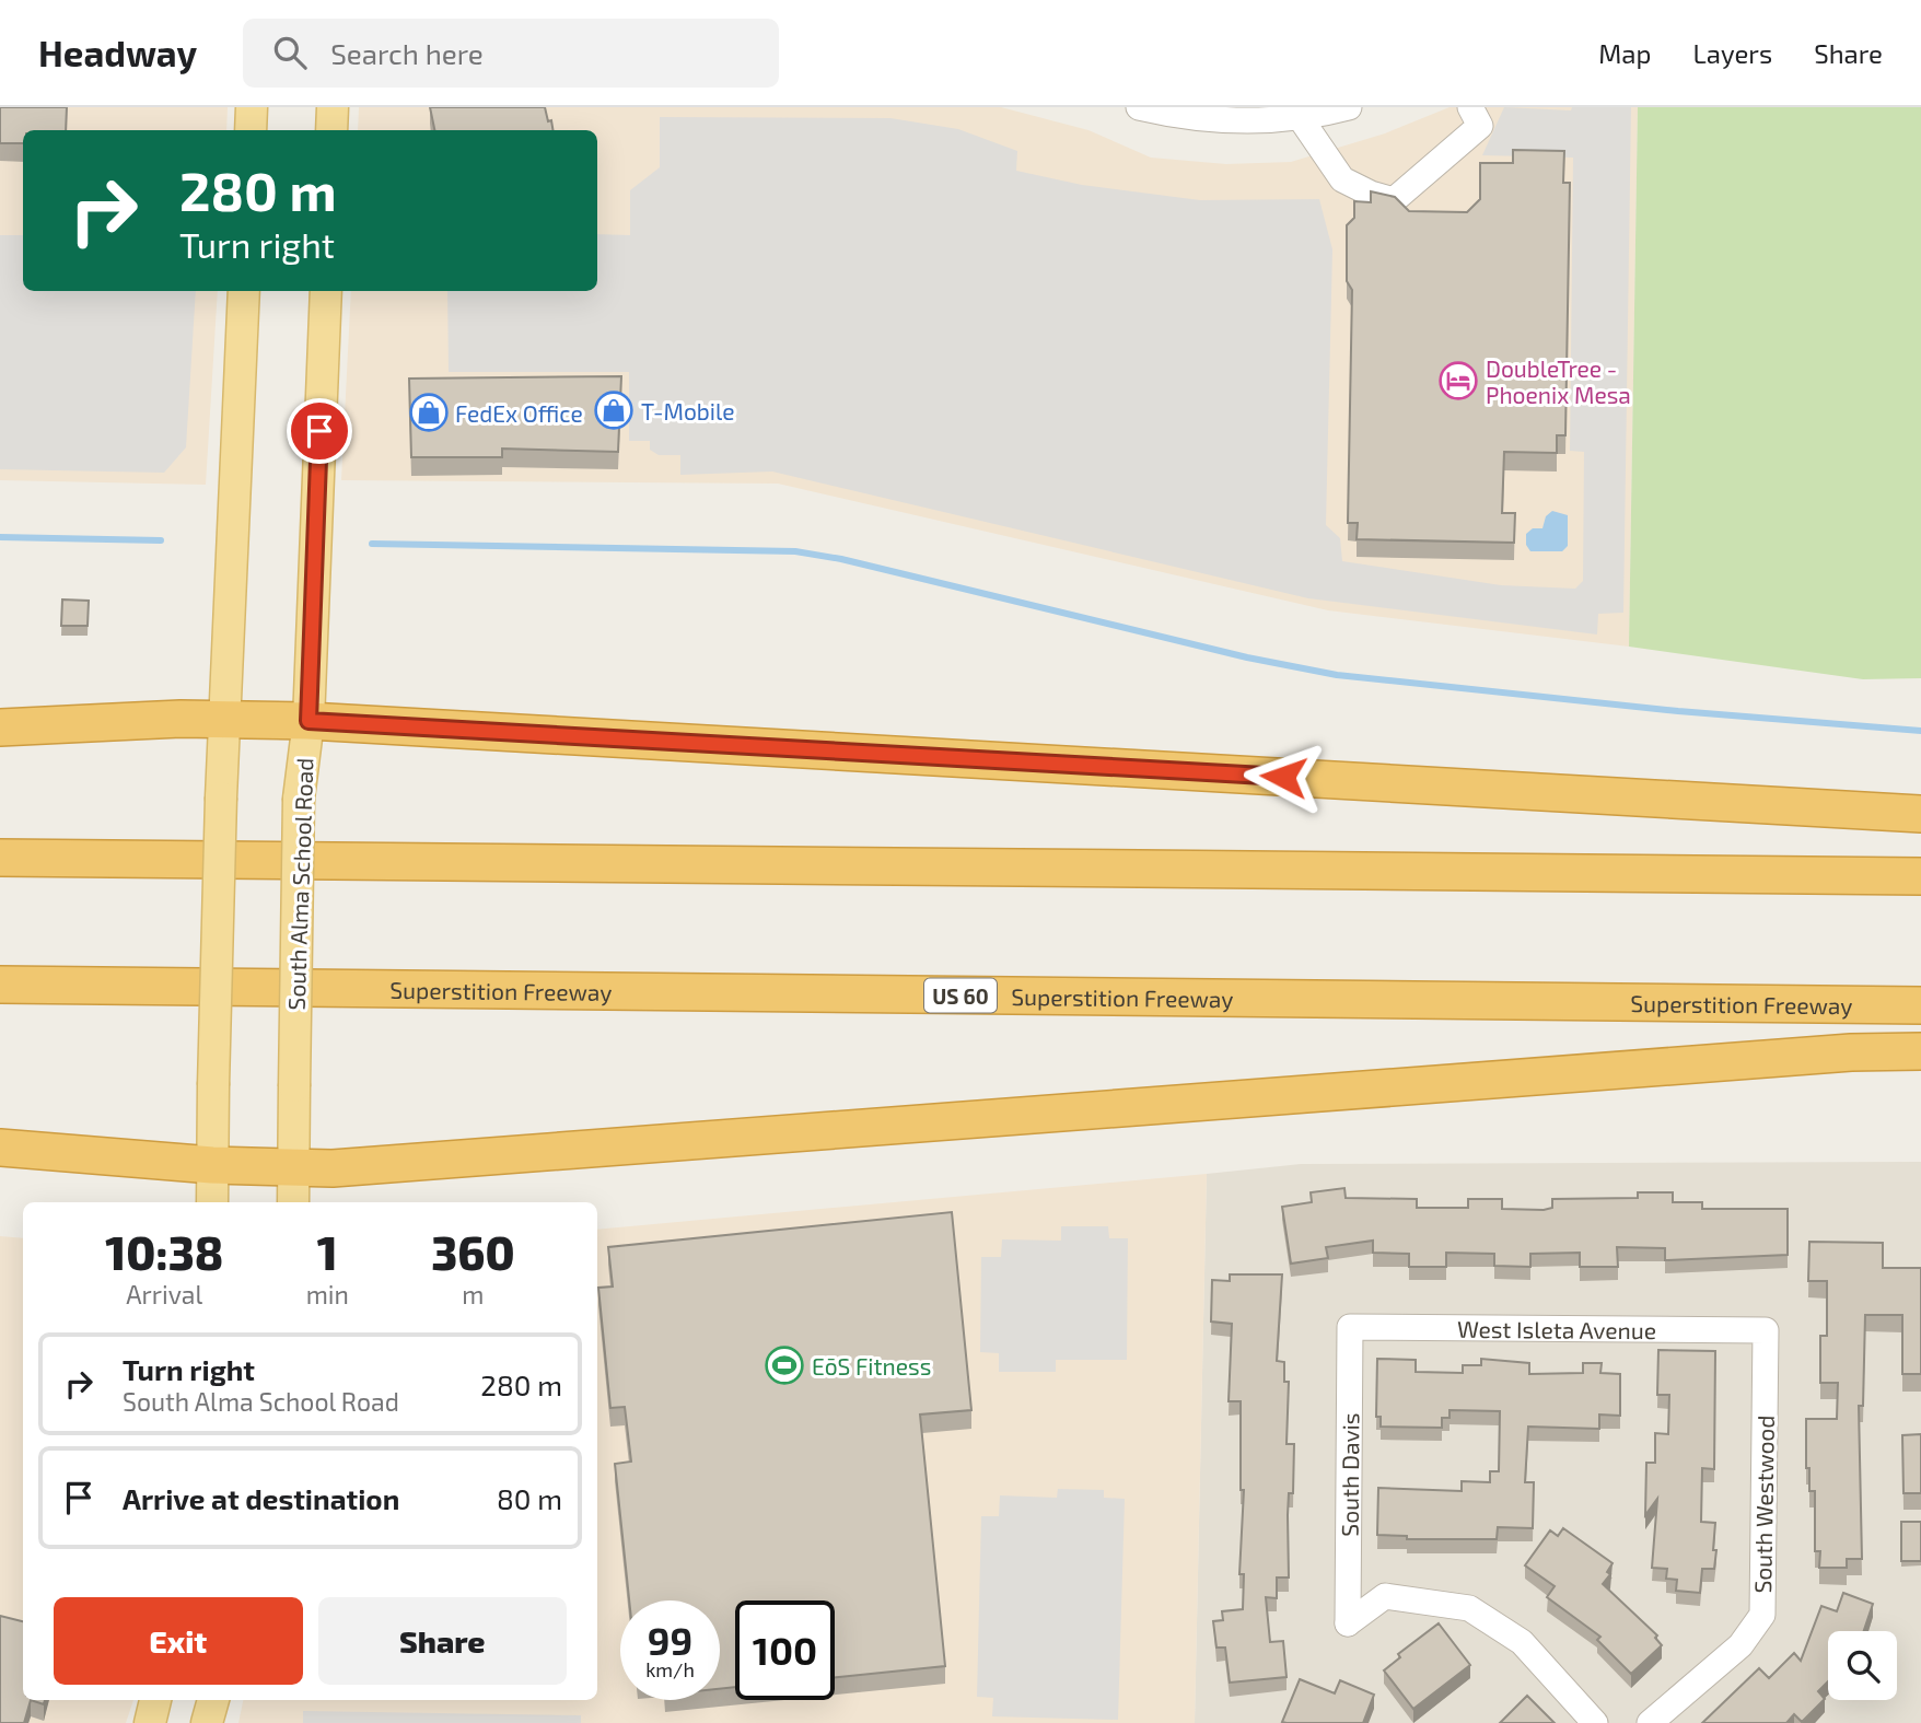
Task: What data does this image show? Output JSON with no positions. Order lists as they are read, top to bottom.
{
  "streets": {
    "highway": ["Superstition Freeway", "US 60"],
    "main road": ["South Alma School Road"],
    "street": ["West Isleta Avenue", "South Davis", "South Westwood"]
  },
  "crossings": [
    ["West Isleta Avenue", "South Davis"],
    ["West Isleta Avenue", "South Westwood"]
  ],
  "places": {
    "hotel": ["DoubleTree - Phoenix Mesa"],
    "shop": ["T-Mobile", "FedEx Office"],
    "sports": ["EōS Fitness"]
  },
  "page": {
    "header": "Headway",
    "search": "Search here",
    "nav": ["Map", "Layers", "Share"],
    "turn": ["280 m", "Turn right"],
    "eta": [
      "10:38",
      "Arrival",
      "1",
      "min",
      "360",
      "m"
    ],
    "list": [
      {
        "name": "Turn right",
        "note": "South Alma School Road",
        "value": "280 m"
      },
      {
        "name": "Arrive at destination",
        "value": "80 m"
      }
    ],
    "buttons": ["Exit", "Share"],
    "speed": "99 km/h",
    "limit": "100"
  }
}
